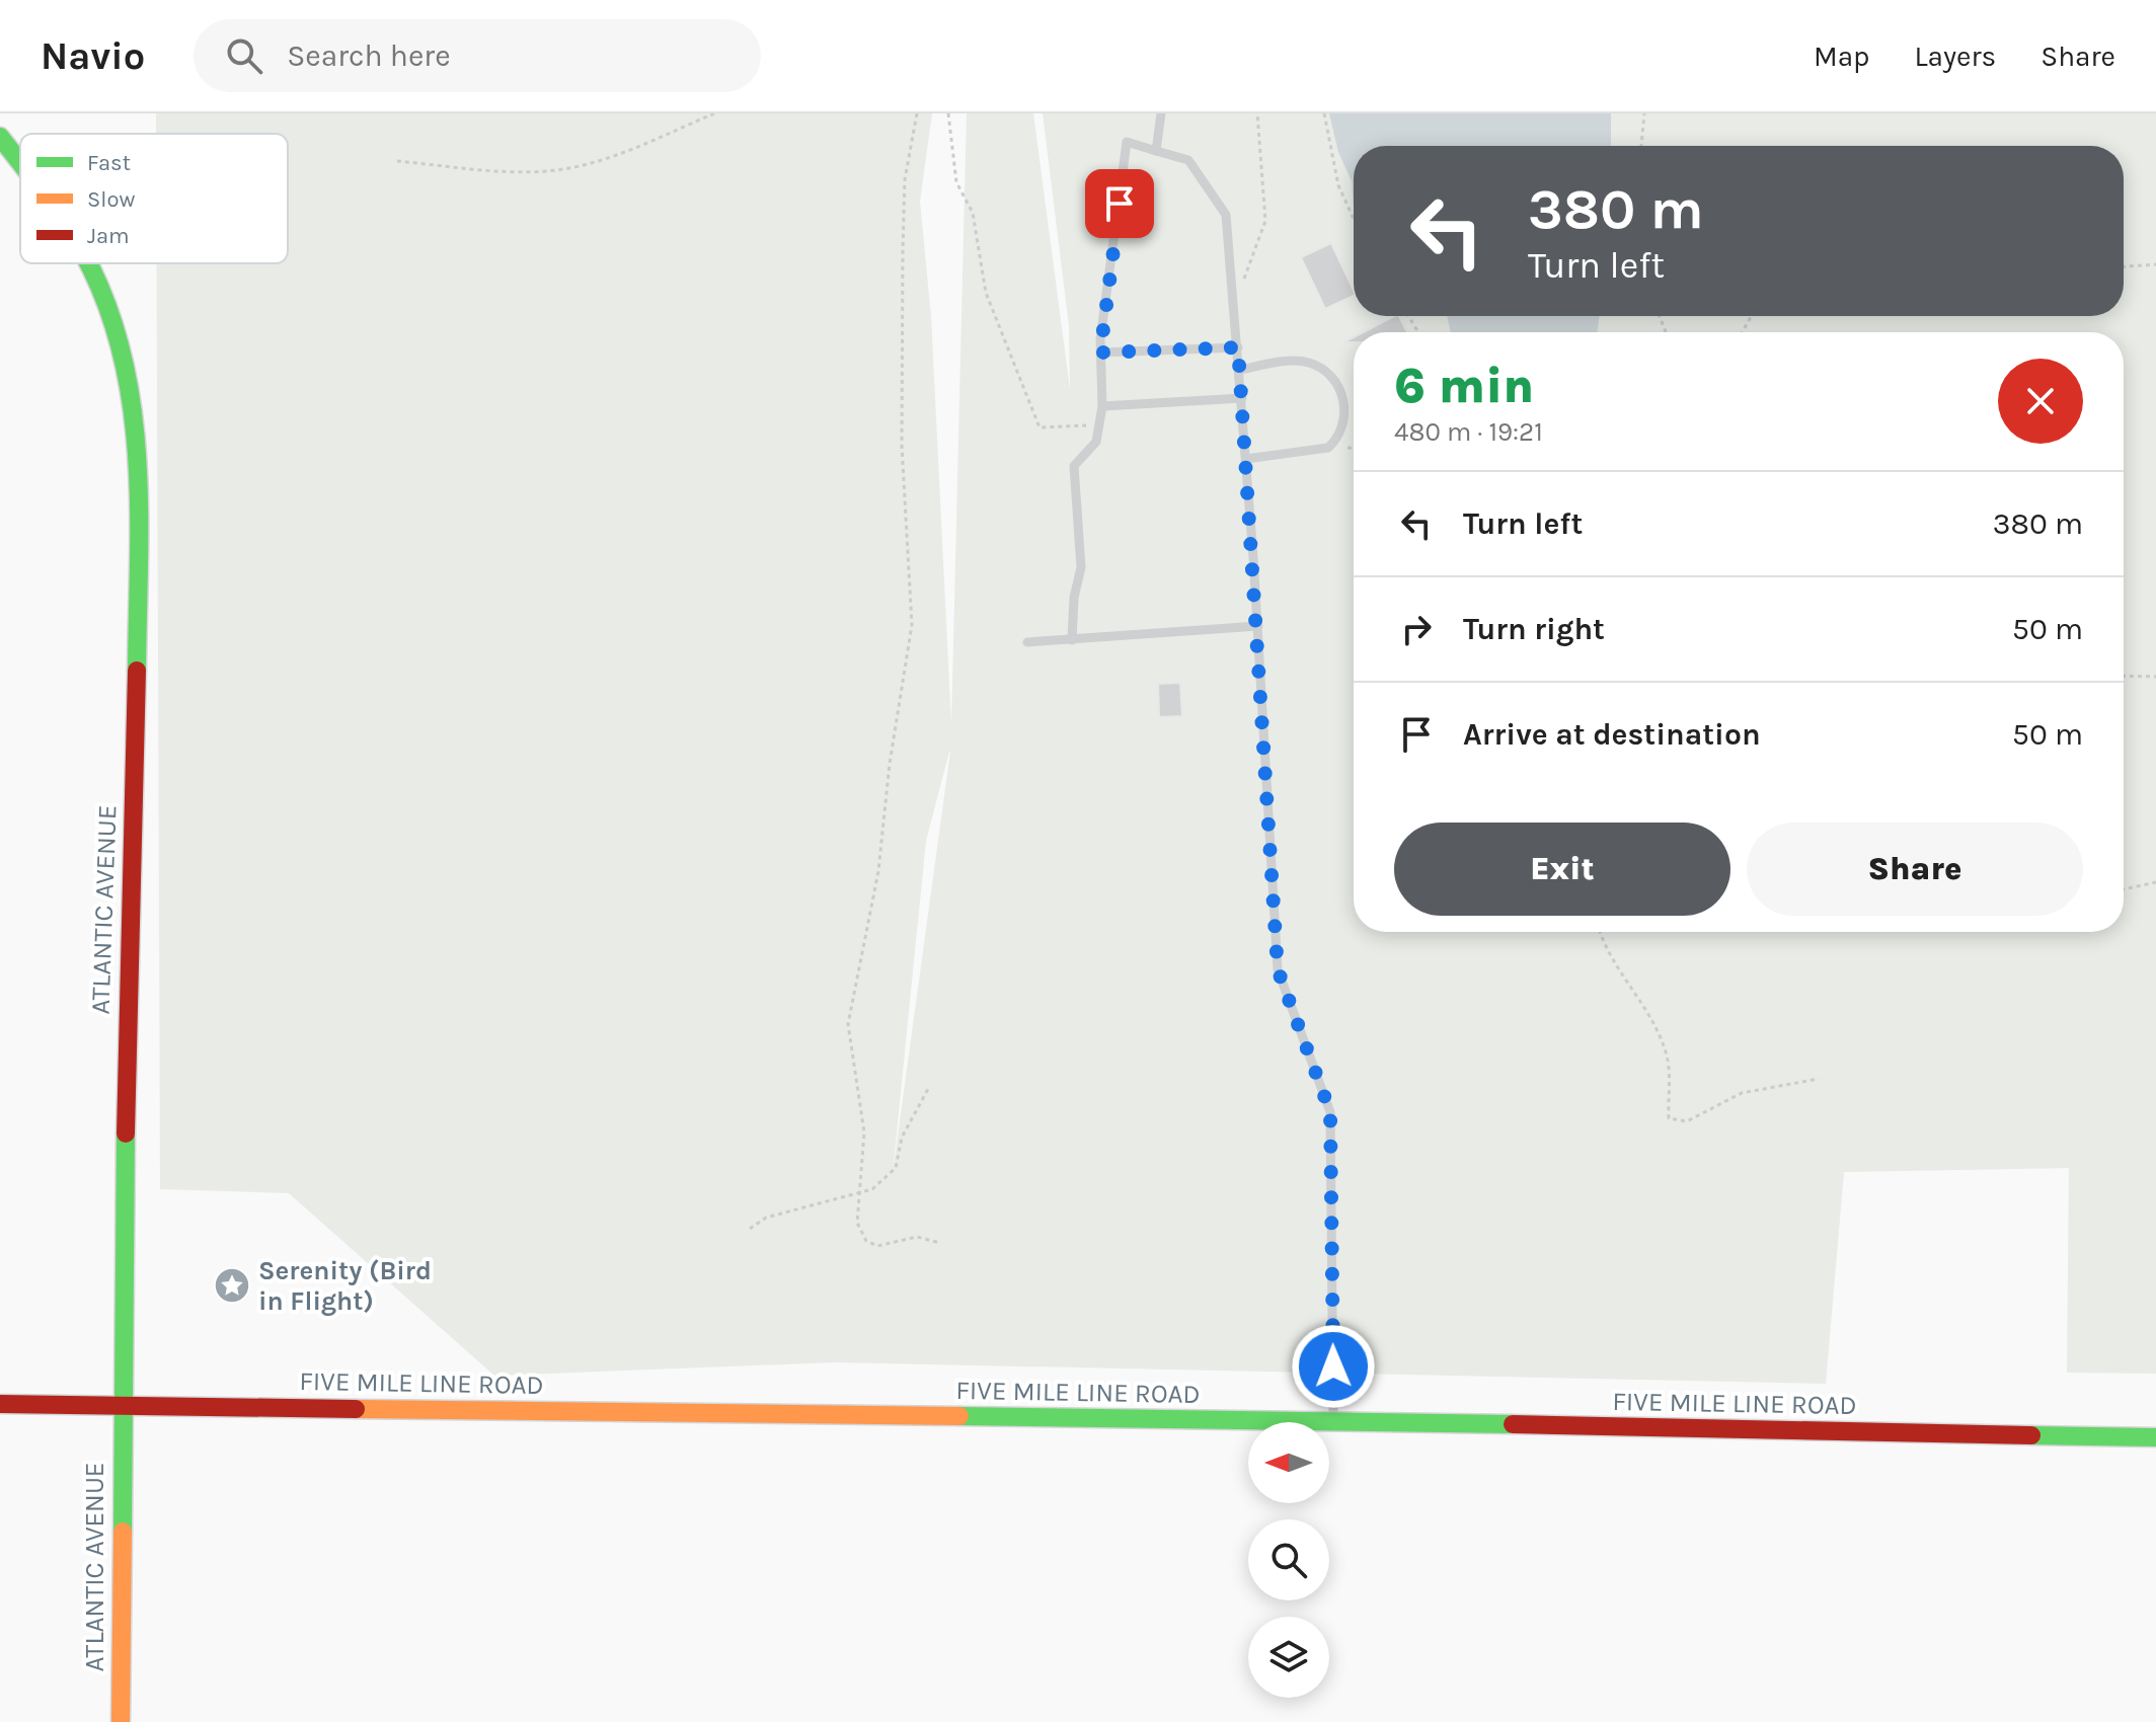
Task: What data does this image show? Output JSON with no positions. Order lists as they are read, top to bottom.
{
  "streets": {
    "main road": ["ATLANTIC AVENUE", "FIVE MILE LINE ROAD"]
  },
  "crossings": [
    ["ATLANTIC AVENUE", "FIVE MILE LINE ROAD"]
  ],
  "places": {
    "place": ["Serenity (Bird in Flight)"]
  },
  "legend": ["Fast", "Slow", "Jam"],
  "north": "left",
  "page": {
    "header": "Navio",
    "search": "Search here",
    "nav": ["Map", "Layers", "Share"],
    "turn": ["380 m", "Turn left"],
    "heading": ["6 min", "480 m · 19:21"],
    "list": [
      {
        "name": "Turn left",
        "value": "380 m"
      },
      {
        "name": "Turn right",
        "value": "50 m"
      },
      {
        "name": "Arrive at destination",
        "value": "50 m"
      }
    ],
    "buttons": ["Exit", "Share"]
  }
}
